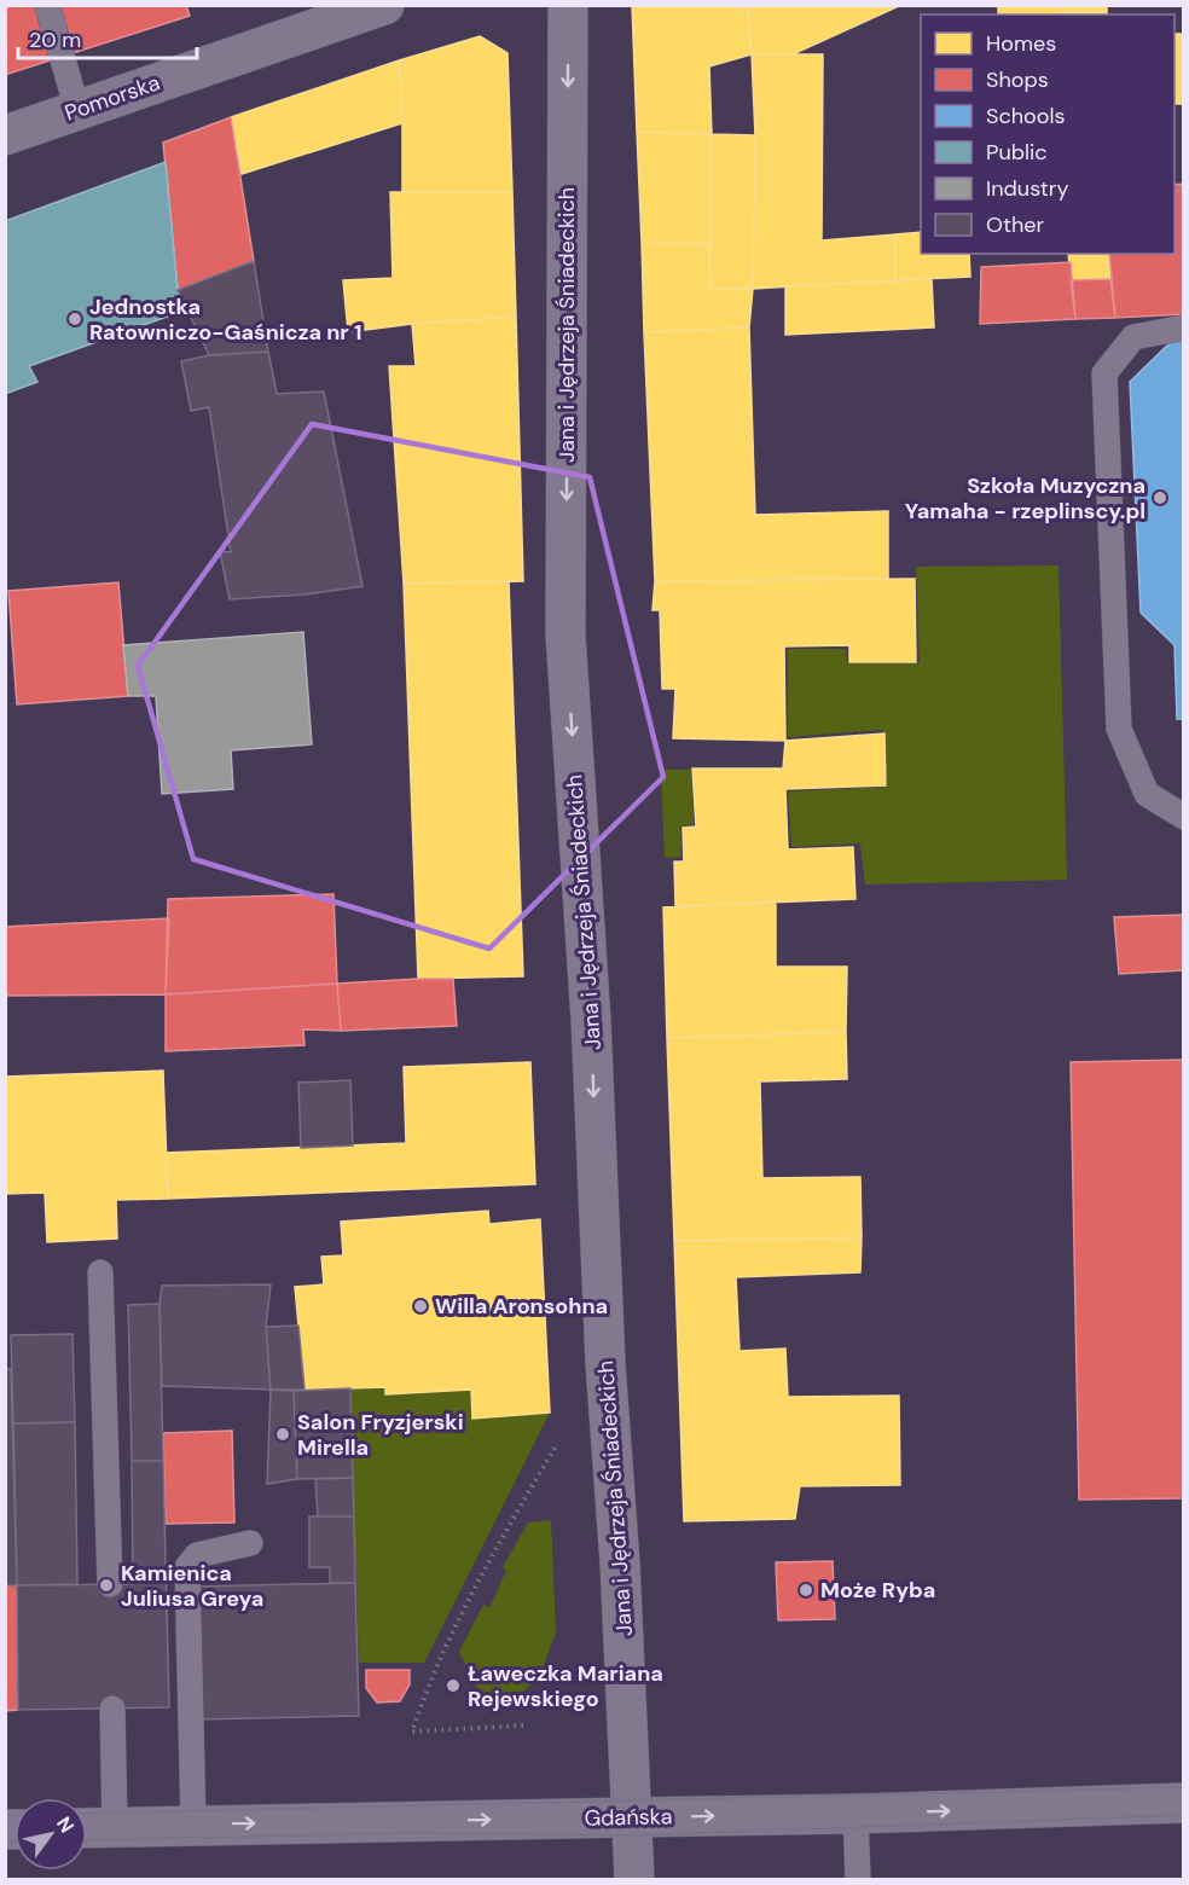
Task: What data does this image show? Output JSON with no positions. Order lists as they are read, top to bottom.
{
  "streets": {
    "street": ["Pomorska", "Jana i Jędrzeja Śniadeckich", "Gdańska"]
  },
  "crossings": [
    ["Jana i Jędrzeja Śniadeckich", "Gdańska"]
  ],
  "one_way": ["Jana i Jędrzeja Śniadeckich", "Gdańska"],
  "places": [
    "Jednostka Ratowniczo-Gaśnicza nr 1",
    "Szkoła Muzyczna Yamaha - rzeplinscy.pl",
    "Willa Aronsohna",
    "Salon Fryzjerski Mirella",
    "Kamienica Juliusa Greya",
    "Może Ryba",
    "Ławeczka Mariana Rejewskiego"
  ],
  "legend": [
    "Homes",
    "Shops",
    "Schools",
    "Public",
    "Industry",
    "Other"
  ],
  "scale_bar": "20 m",
  "north": "top right"
}
